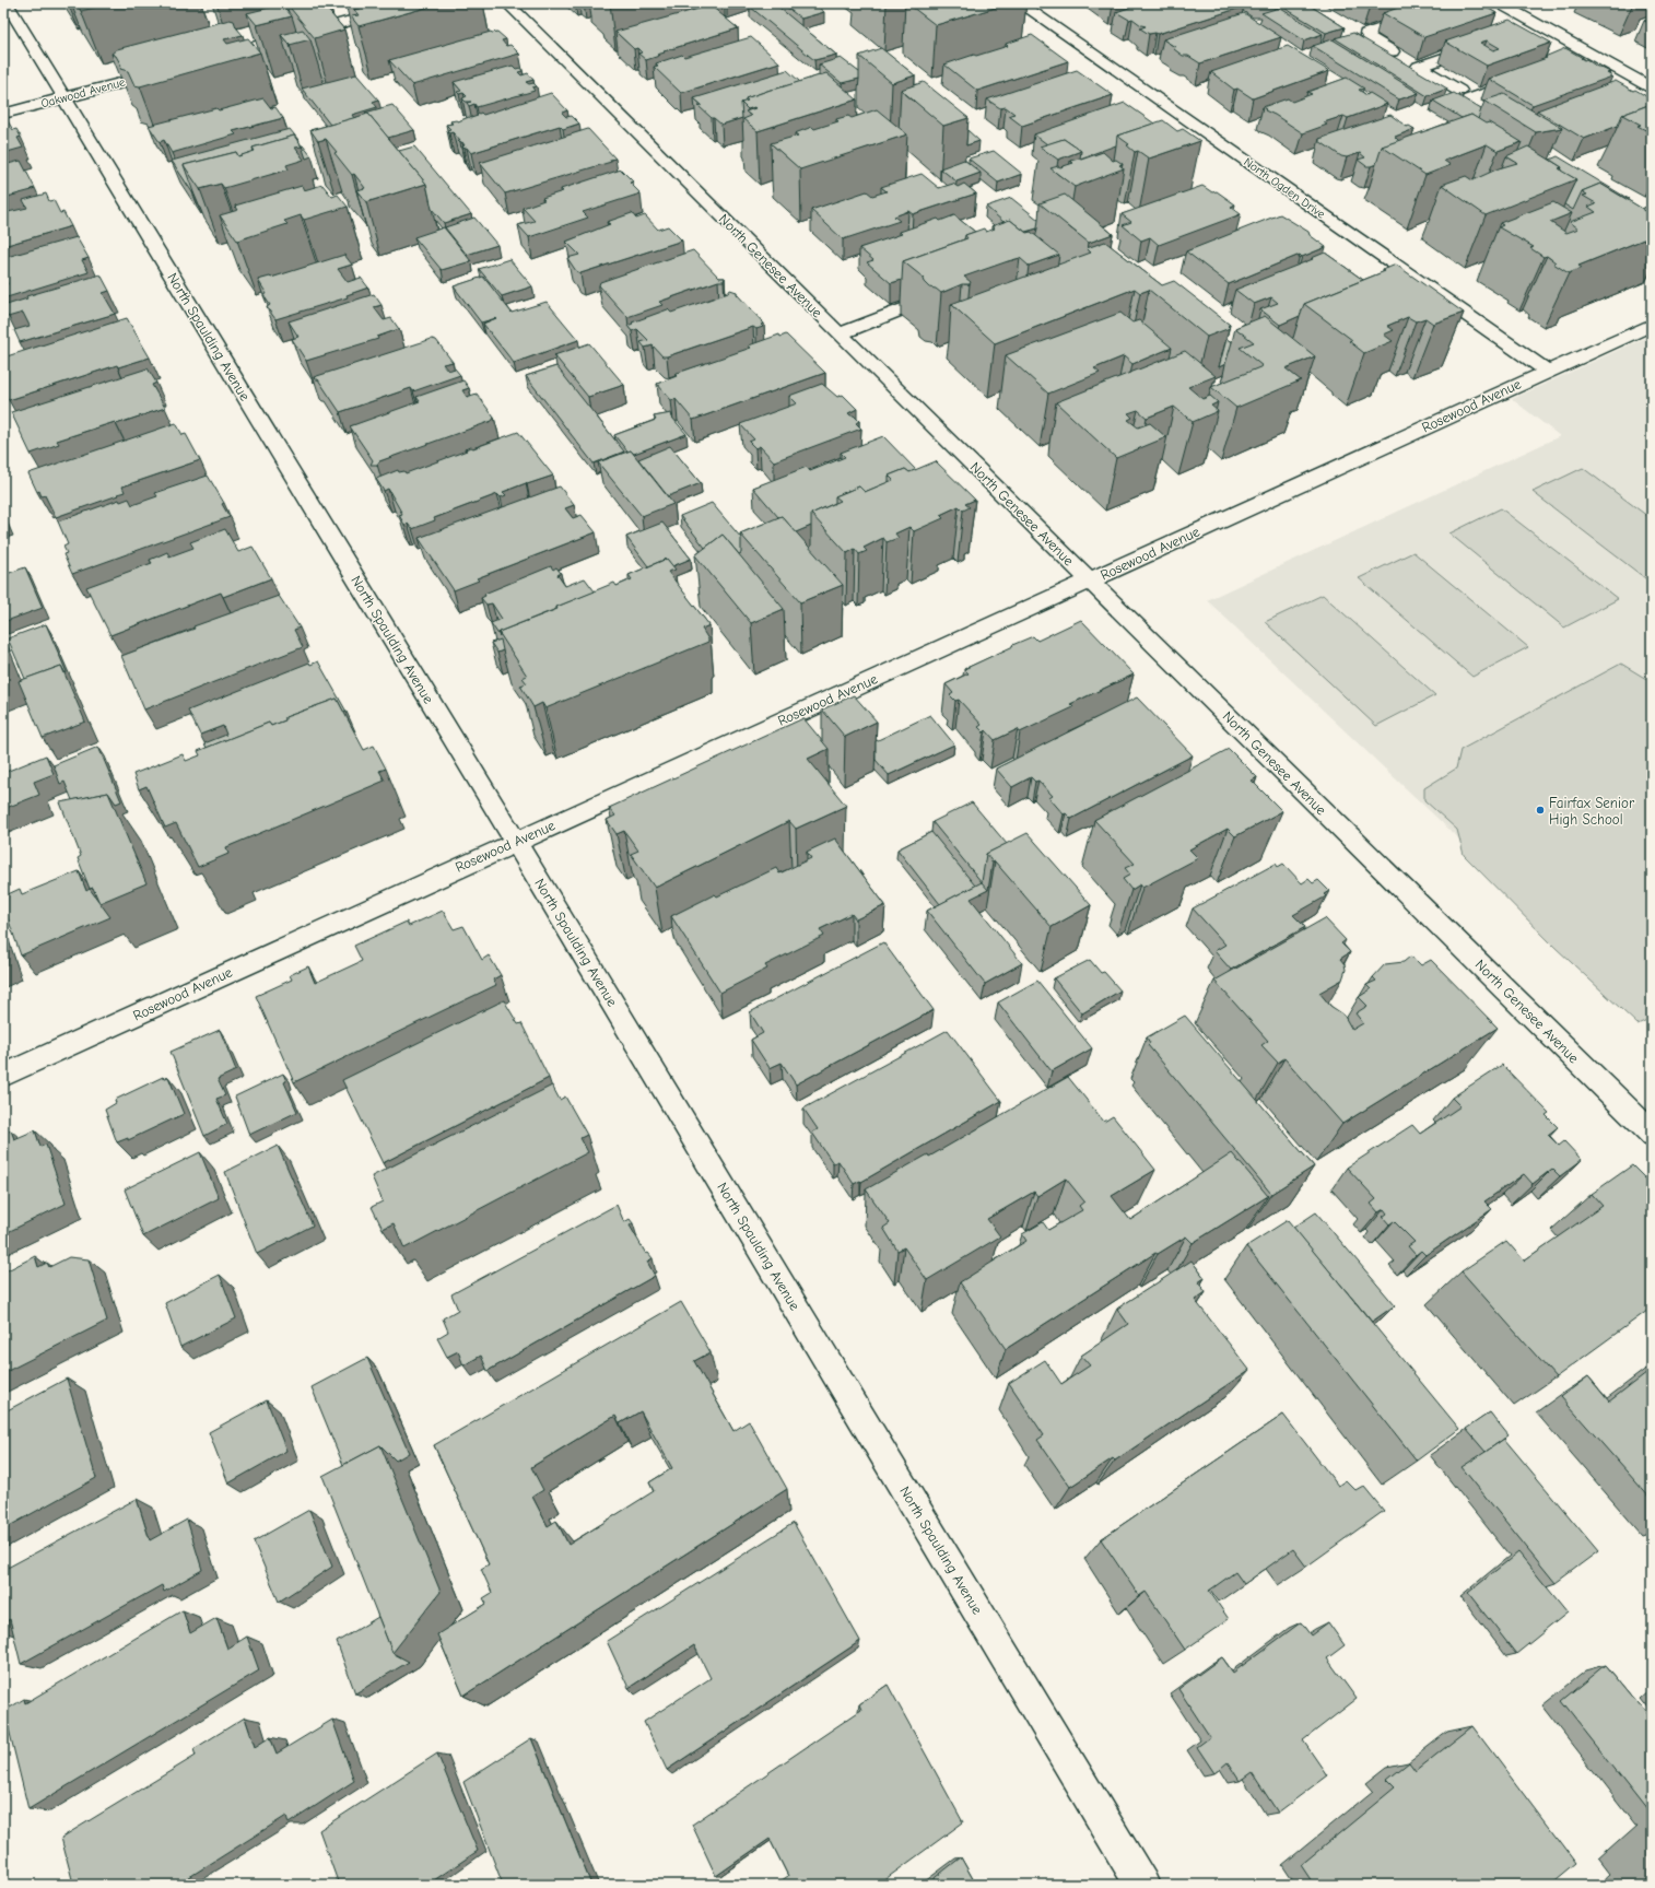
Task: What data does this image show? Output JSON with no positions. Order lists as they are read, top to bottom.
{
  "streets": {
    "street": [
      "Oakwood Avenue",
      "North Ogden Drive",
      "North Genesee Avenue",
      "North Spaulding Avenue",
      "Rosewood Avenue"
    ]
  },
  "crossings": [
    ["Oakwood Avenue", "North Spaulding Avenue"],
    ["North Ogden Drive", "Rosewood Avenue"],
    ["North Genesee Avenue", "Rosewood Avenue"],
    ["North Spaulding Avenue", "Rosewood Avenue"]
  ],
  "places": ["Fairfax Senior High School"]
}
